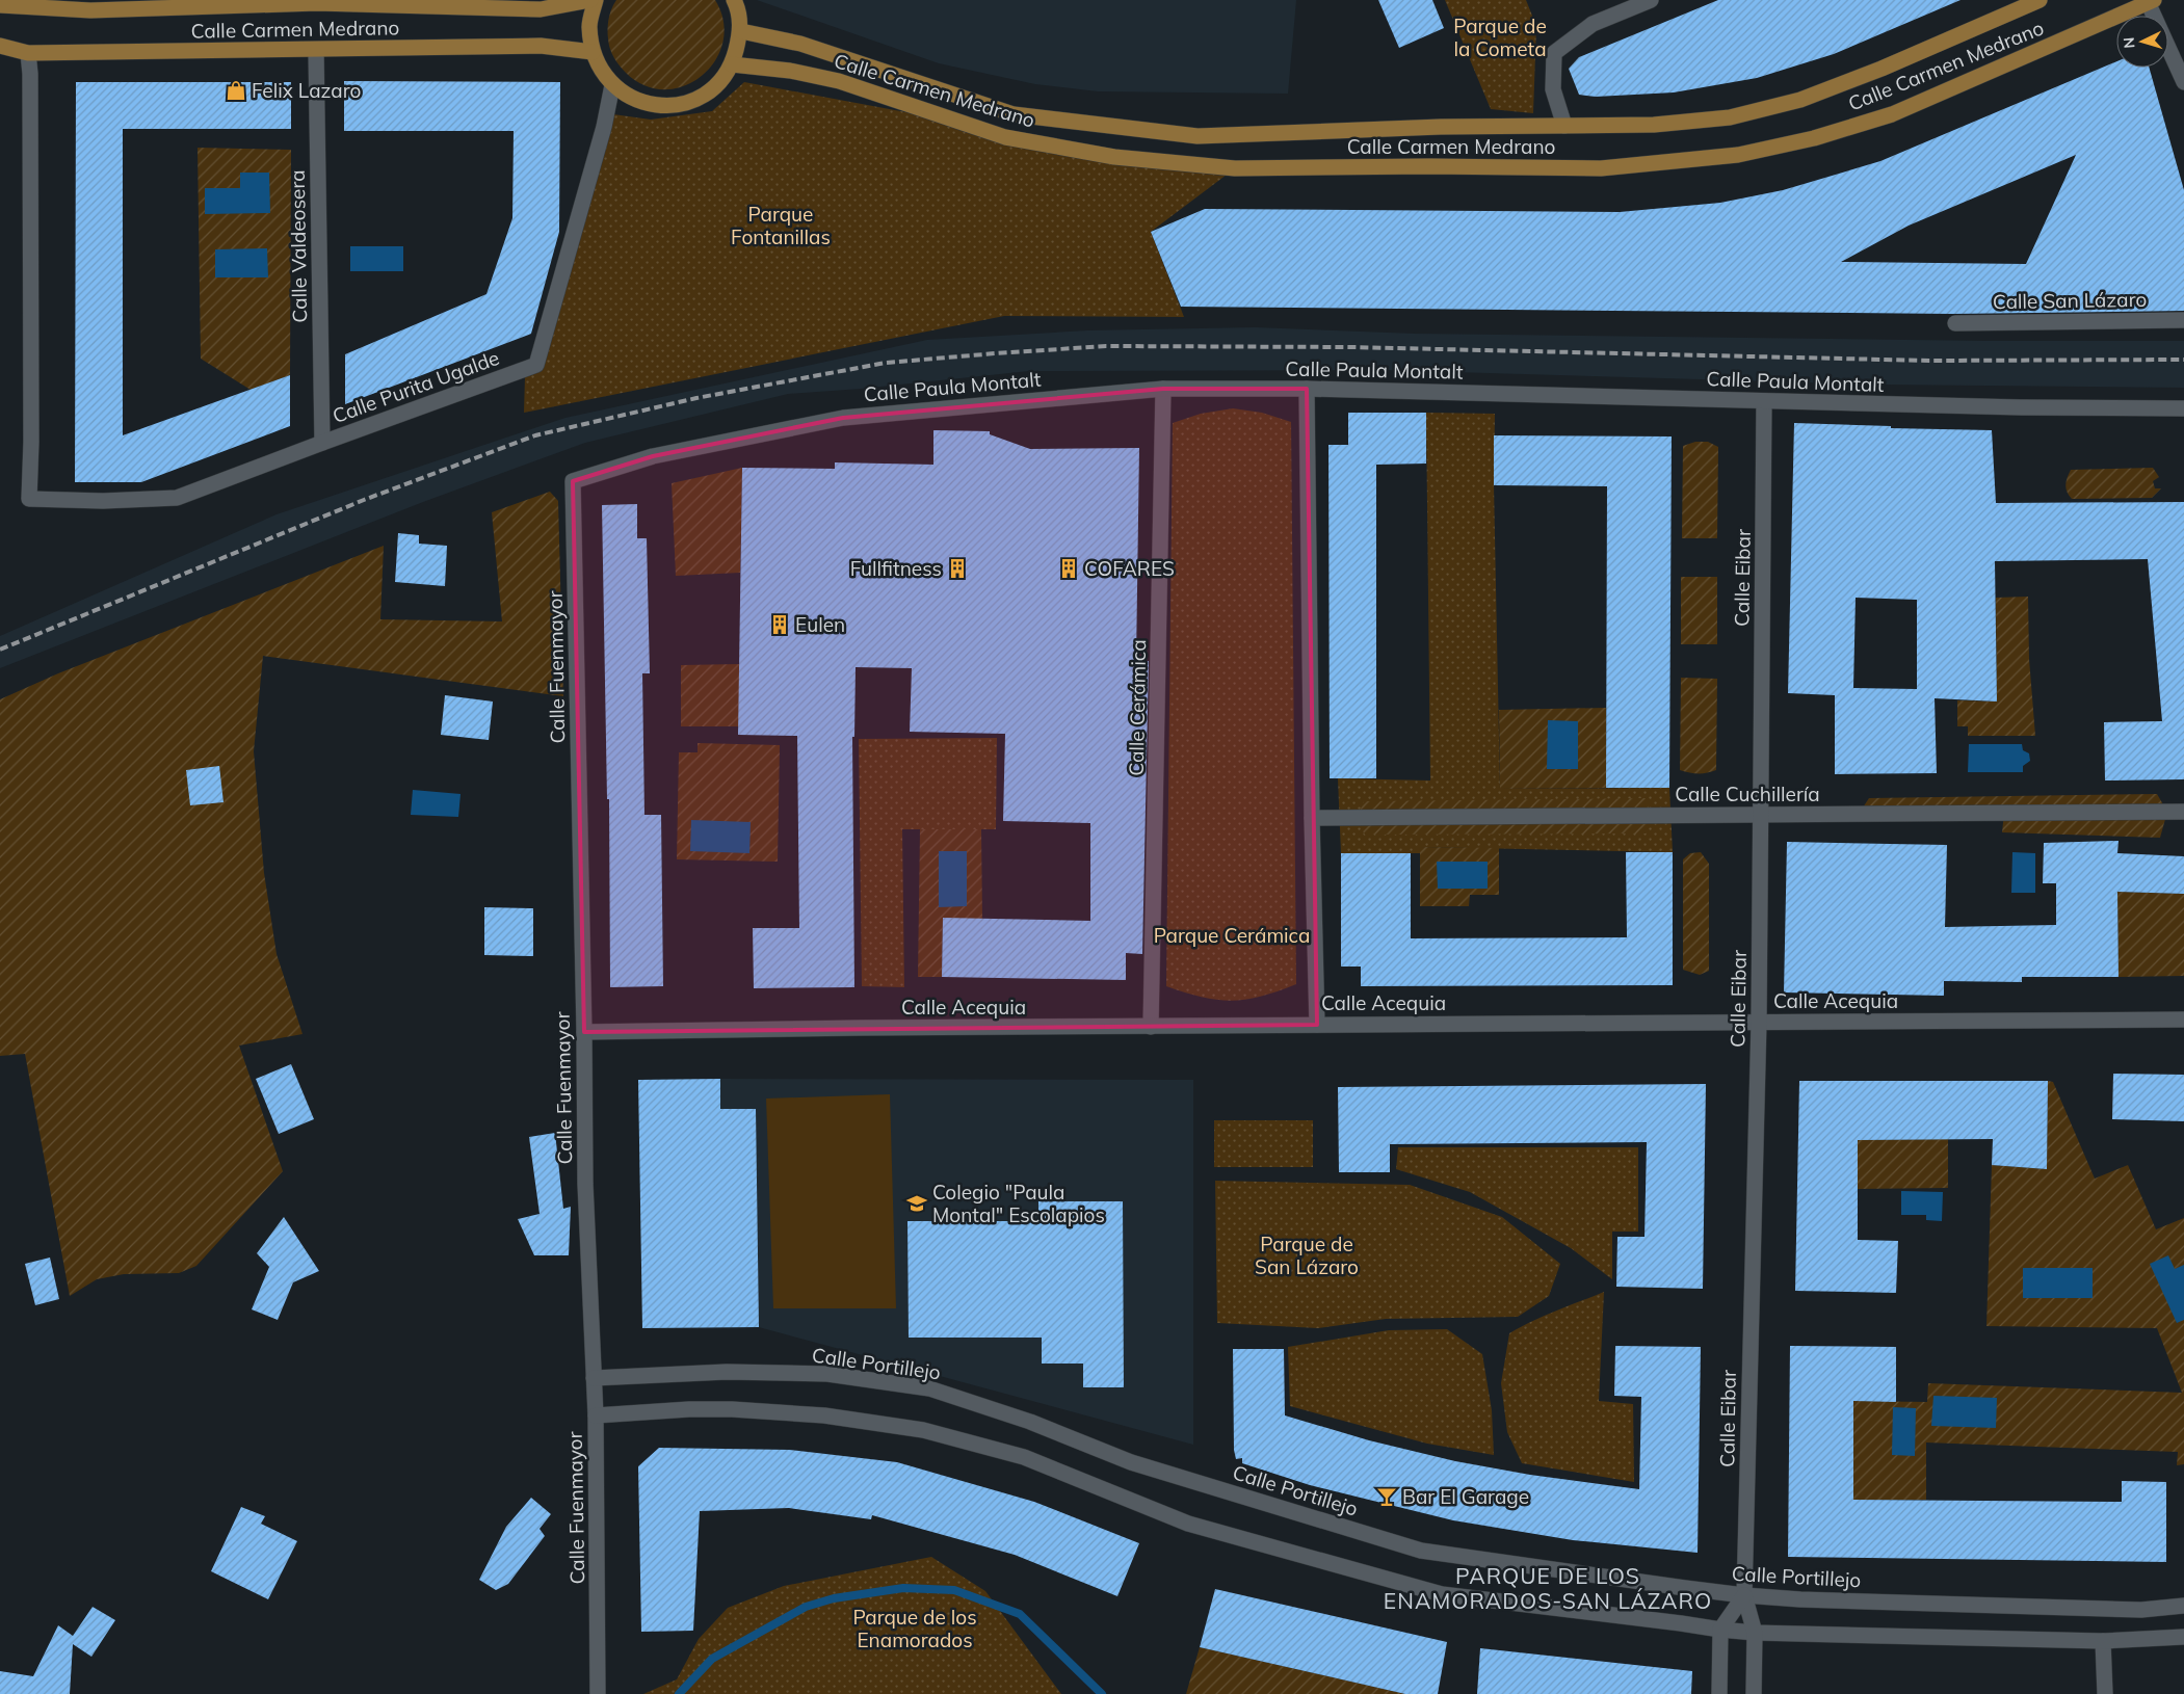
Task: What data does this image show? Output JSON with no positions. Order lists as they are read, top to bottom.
{
  "streets": {
    "main road": ["Calle Carmen Medrano"],
    "street": [
      "Calle Valdeosera",
      "Calle San Lázaro",
      "Calle Paula Montalt",
      "Calle Purita Ugalde",
      "Calle Eibar",
      "Calle Fuenmayor",
      "Calle Cerámica",
      "Calle Cuchillería",
      "Calle Acequia",
      "Calle Portillejo"
    ]
  },
  "crossings": [
    ["Calle Carmen Medrano", "Calle Valdeosera"],
    ["Calle Carmen Medrano", "Calle Purita Ugalde"],
    ["Calle Valdeosera", "Calle Purita Ugalde"],
    ["Calle Paula Montalt", "Calle Eibar"],
    ["Calle Paula Montalt", "Calle Fuenmayor"],
    ["Calle Paula Montalt", "Calle Cerámica"],
    ["Calle Eibar", "Calle Cuchillería"],
    ["Calle Eibar", "Calle Acequia"],
    ["Calle Eibar", "Calle Portillejo"],
    ["Calle Fuenmayor", "Calle Acequia"],
    ["Calle Fuenmayor", "Calle Portillejo"],
    ["Calle Cerámica", "Calle Acequia"]
  ],
  "districts": ["PARQUE DE LOS ENAMORADOS-SAN LÁZARO"],
  "parks": [
    "Parque de la Cometa",
    "Parque Fontanillas",
    "Parque Cerámica",
    "Parque de San Lázaro",
    "Parque de los Enamorados"
  ],
  "places": {
    "shop": ["Felix Lazaro"],
    "building": ["Fullfitness", "COFARES", "Eulen"],
    "school or university": ["Colegio \"Paula Montal\" Escolapios"],
    "bar": ["Bar El Garage"]
  },
  "north": "left"
}
